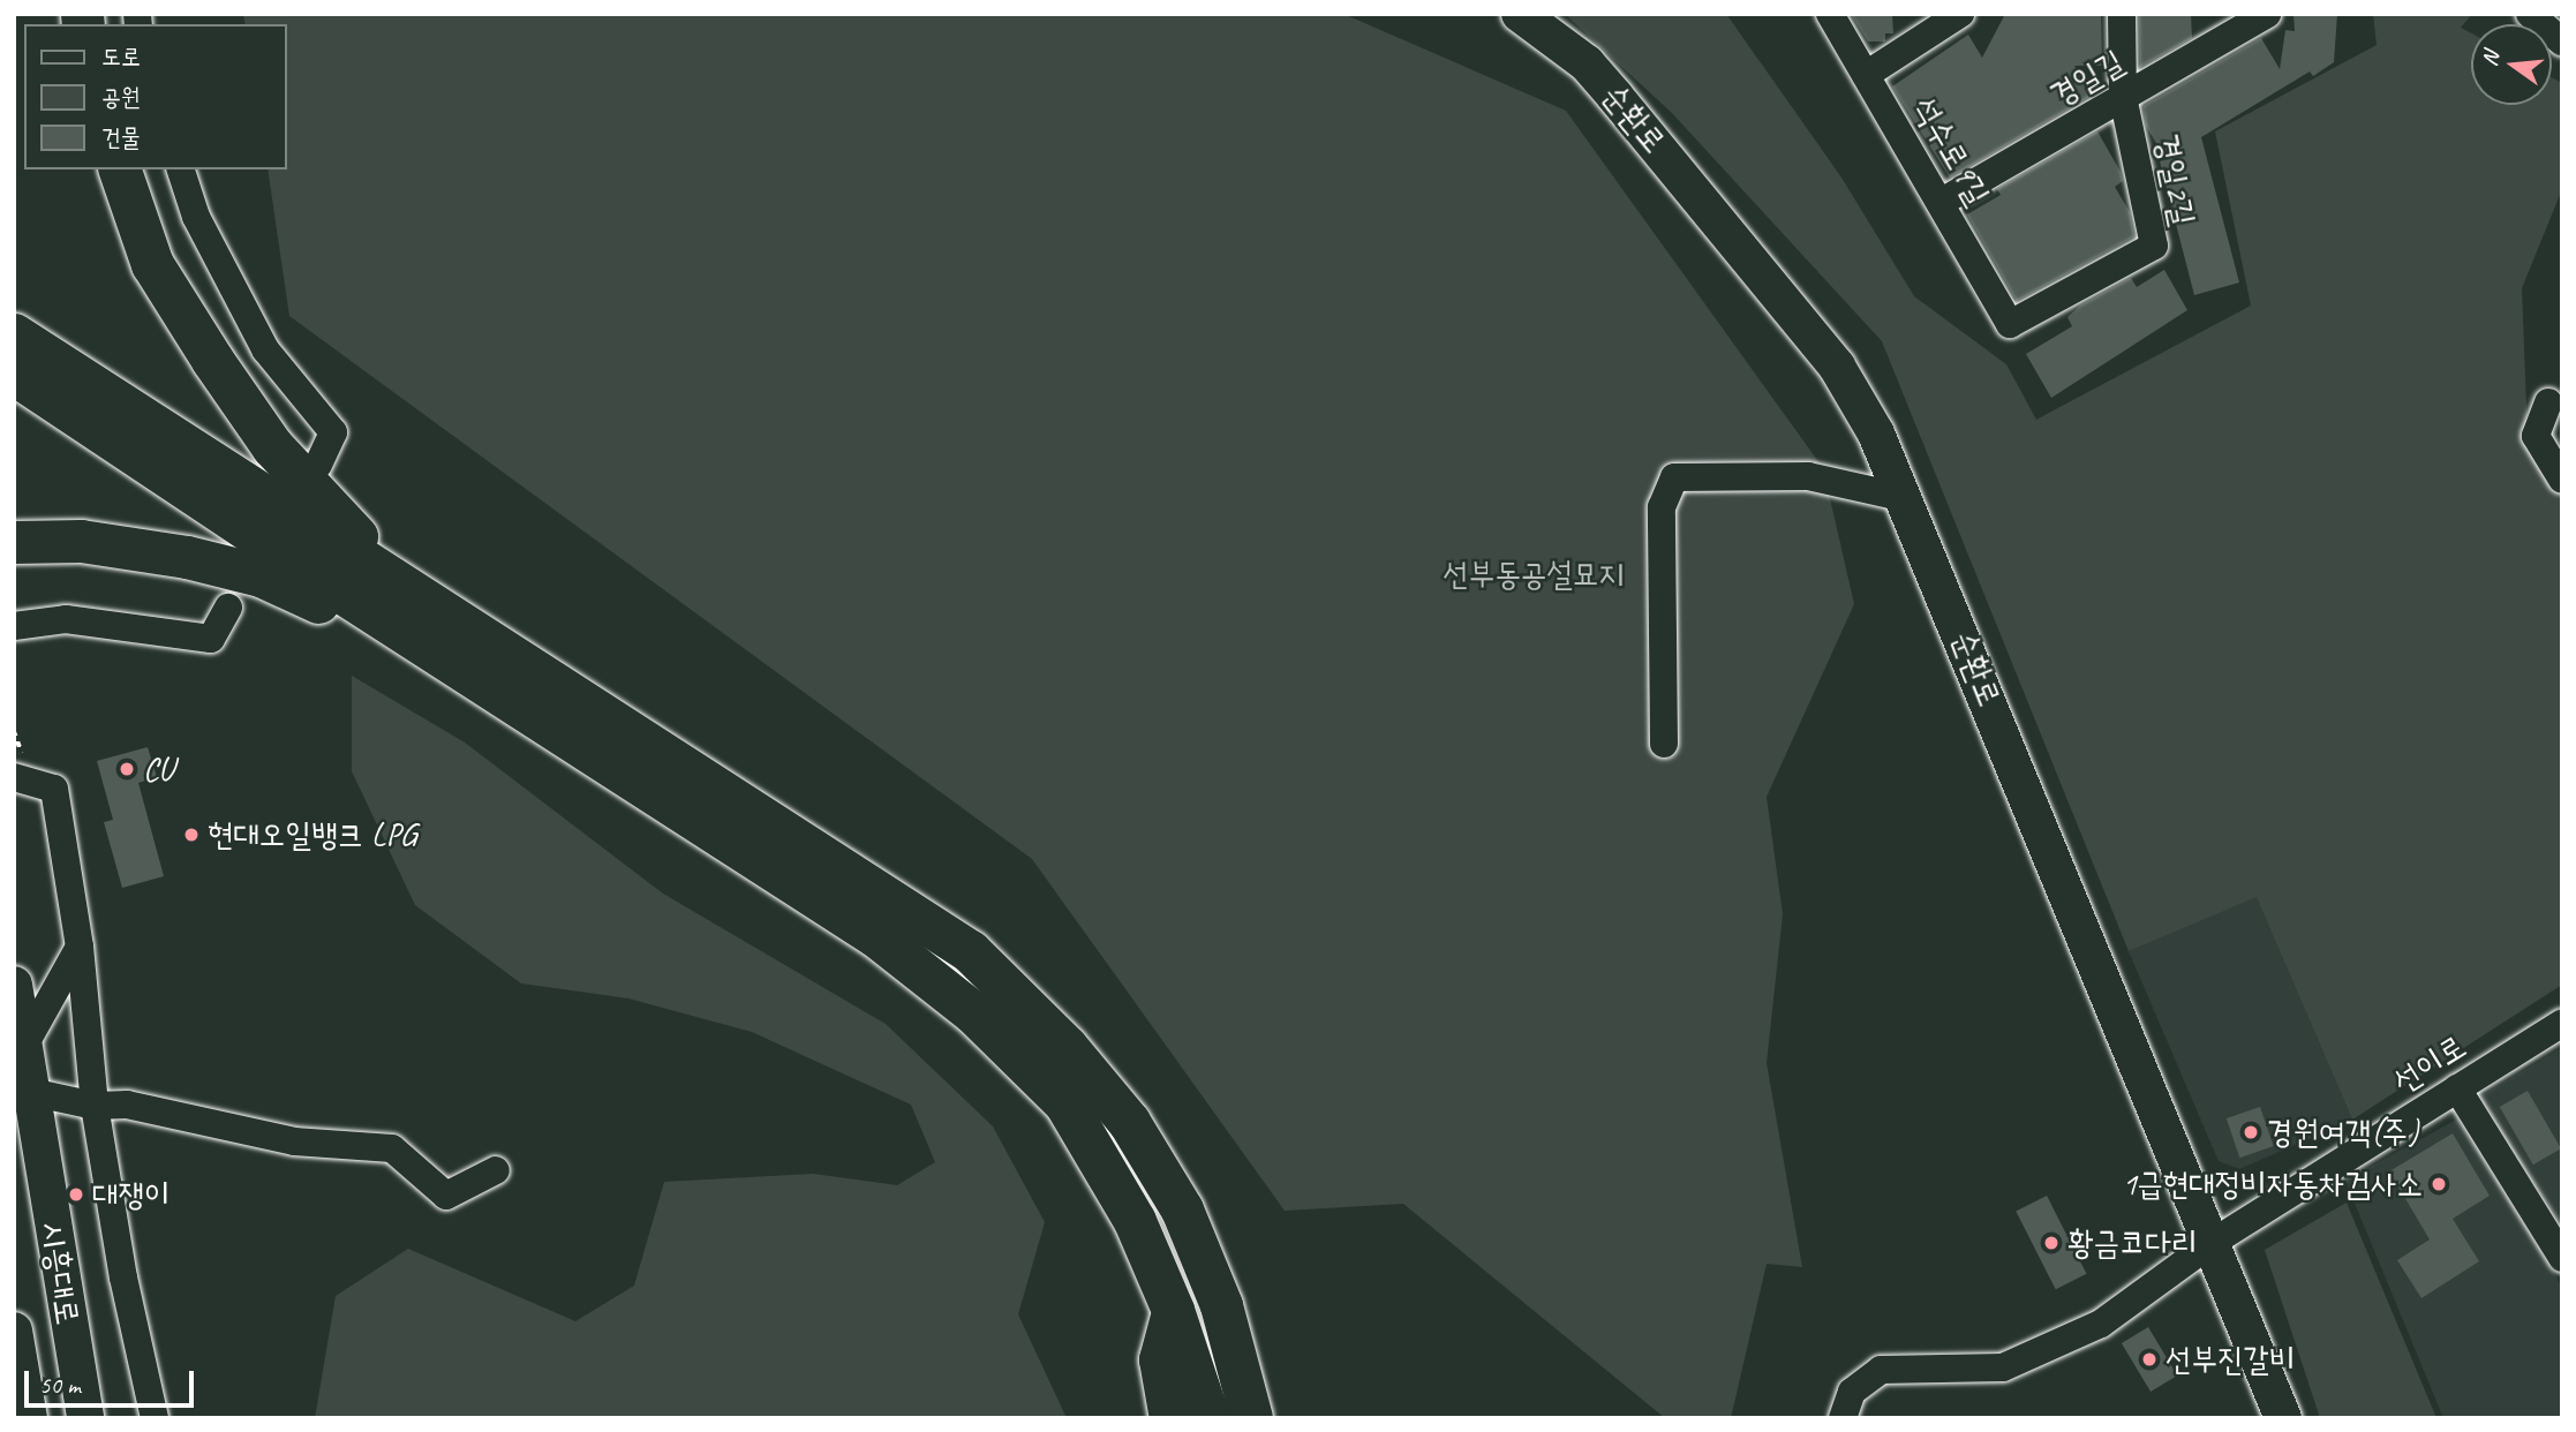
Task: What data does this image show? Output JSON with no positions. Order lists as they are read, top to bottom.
{
  "streets": {
    "main road": ["순환로", "시흥대로"],
    "street": [
      "경일길",
      "석수로9길",
      "경일2길",
      "선이로"
    ]
  },
  "crossings": [
    ["경일길", "석수로9길"],
    ["경일길", "경일2길"],
    ["순환로", "선이로"],
    ["석수로9길", "경일2길"]
  ],
  "parks": ["선부동공설묘지"],
  "places": [
    "CU",
    "현대오일뱅크 LPG",
    "경원여객(주)",
    "1급현대정비자동차검사소",
    "대쟁이",
    "황금코다리",
    "선부진갈비"
  ],
  "legend": ["도로", "공원", "건물"],
  "scale_bar": "50 m",
  "north": "left"
}
